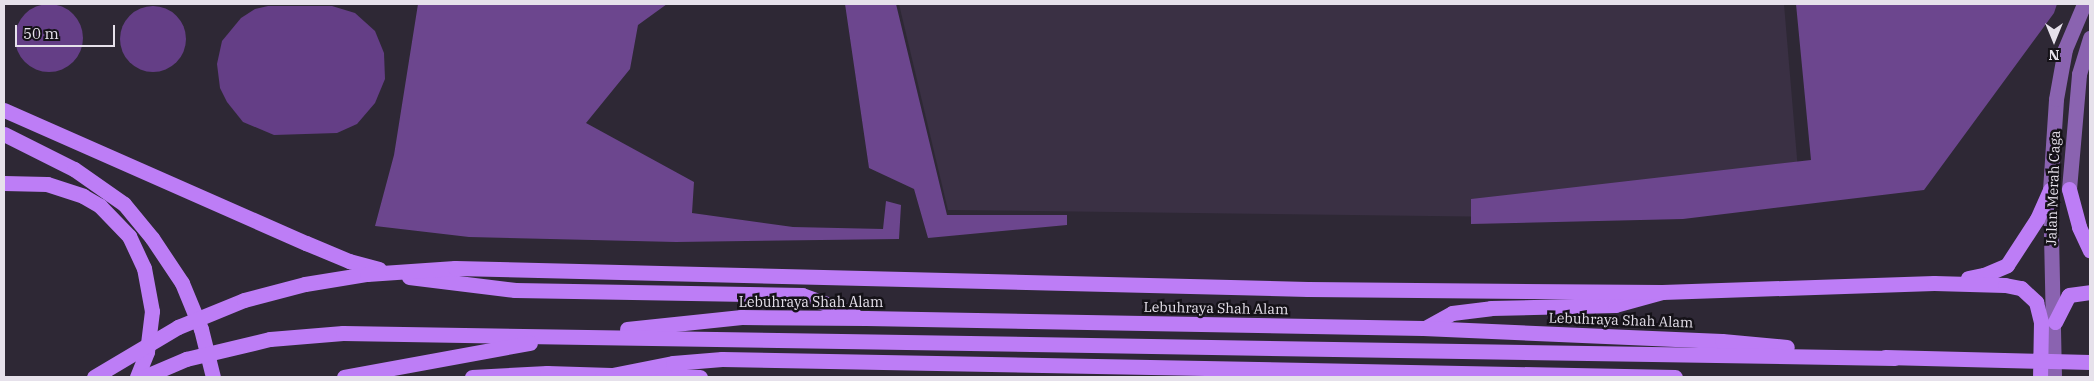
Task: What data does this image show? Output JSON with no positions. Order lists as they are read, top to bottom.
{
  "streets": {
    "highway": ["Lebuhraya Shah Alam"],
    "street": ["Jalan Merah Caga"]
  },
  "scale_bar": "50 m",
  "north": "bottom"
}
